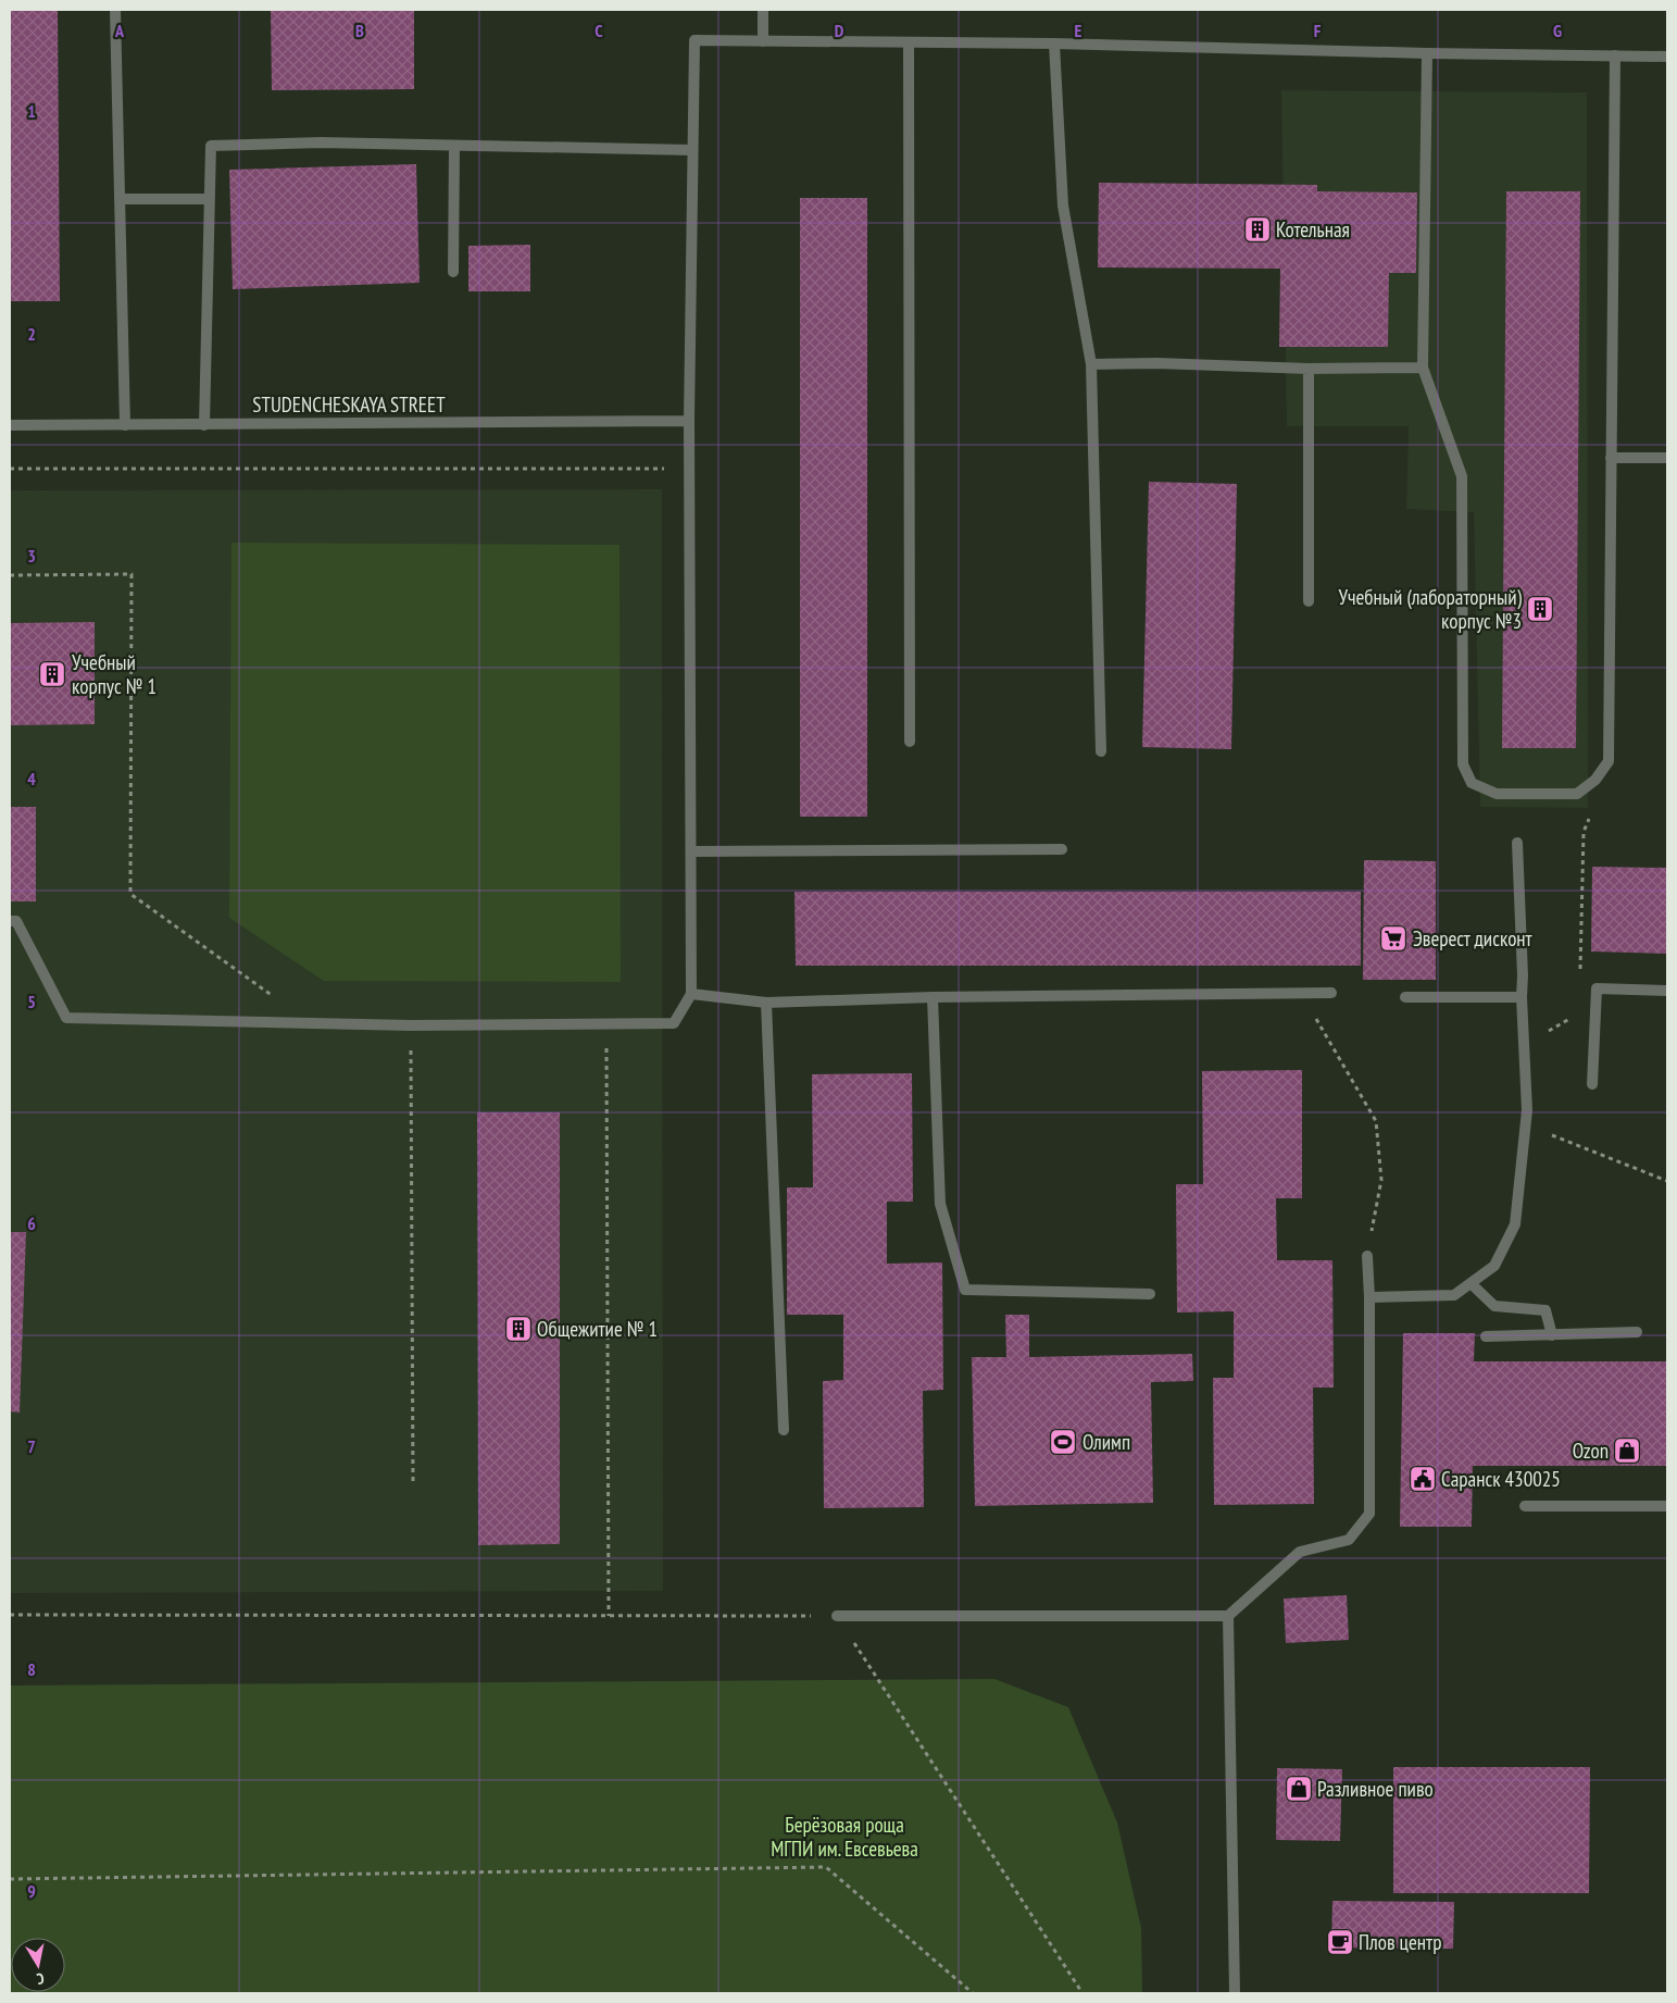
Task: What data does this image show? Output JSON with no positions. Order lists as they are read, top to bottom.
{
  "streets": {
    "street": ["STUDENCHESKAYA STREET"]
  },
  "parks": ["Берёзовая роща МГПИ им. Евсевьева"],
  "places": {
    "building": [
      "Котельная",
      "Учебный (лабораторный) корпус №3",
      "Учебный корпус № 1",
      "Общежитие № 1"
    ],
    "supermarket": ["Эверест дисконт"],
    "sports": ["Олимп"],
    "shop": ["Ozon", "Разливное пиво"],
    "public building": ["Саранск 430025"],
    "cafe": ["Плов центр"]
  },
  "north": "bottom",
  "grid": {
    "columns": [
      "A",
      "B",
      "C",
      "D",
      "E",
      "F",
      "G"
    ],
    "rows": [
      "1",
      "2",
      "3",
      "4",
      "5",
      "6",
      "7",
      "8",
      "9"
    ]
  }
}
